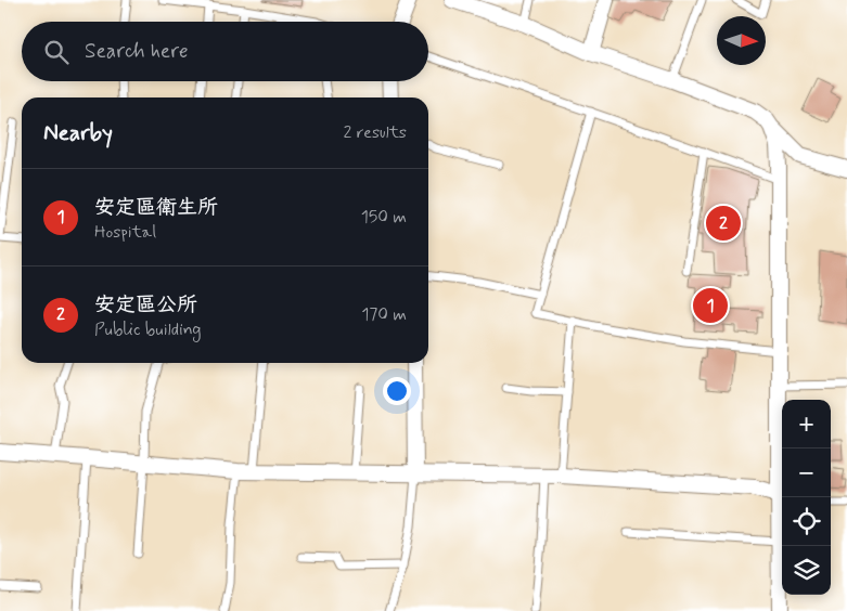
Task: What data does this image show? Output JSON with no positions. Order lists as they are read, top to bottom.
{
  "north": "right",
  "page": {
    "search": "Search here",
    "heading": ["Nearby", "2 results"],
    "list": [
      {
        "mark": "1",
        "name": "安定區衛生所",
        "note": "Hospital",
        "value": "150 m"
      },
      {
        "mark": "2",
        "name": "安定區公所",
        "note": "Public building",
        "value": "170 m"
      }
    ],
    "pins": ["2", "1"],
    "map_buttons": ["+", "−"]
  }
}
